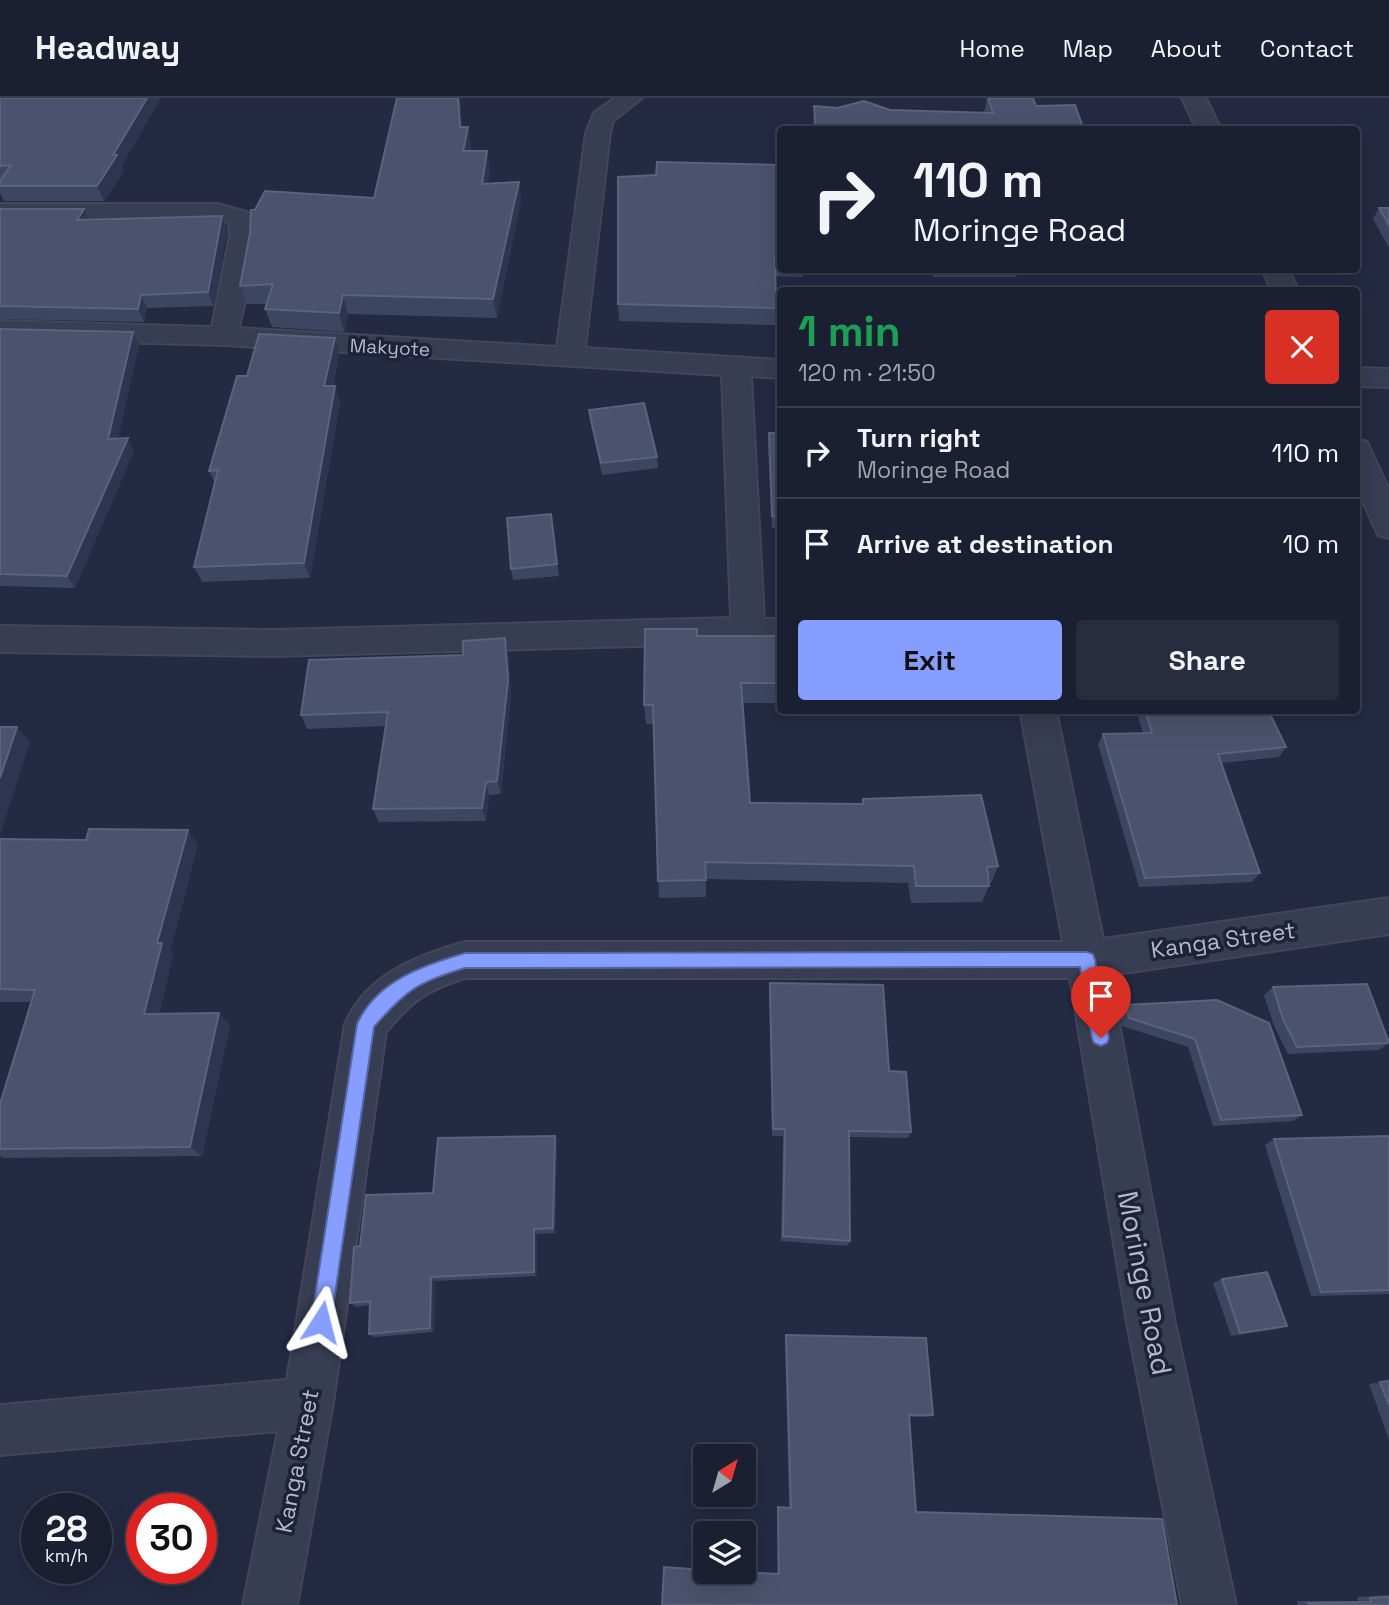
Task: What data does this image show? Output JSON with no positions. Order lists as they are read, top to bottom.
{
  "streets": {
    "street": ["Makyote", "Kanga Street", "Moringe Road"]
  },
  "crossings": [
    ["Kanga Street", "Moringe Road"]
  ],
  "north": "top right",
  "page": {
    "header": "Headway",
    "nav": [
      "Home",
      "Map",
      "About",
      "Contact"
    ],
    "turn": ["110 m", "Moringe Road"],
    "heading": ["1 min", "120 m · 21:50"],
    "list": [
      {
        "name": "Turn right",
        "note": "Moringe Road",
        "value": "110 m"
      },
      {
        "name": "Arrive at destination",
        "value": "10 m"
      }
    ],
    "buttons": ["Exit", "Share"],
    "speed": "28 km/h",
    "limit": "30"
  }
}
